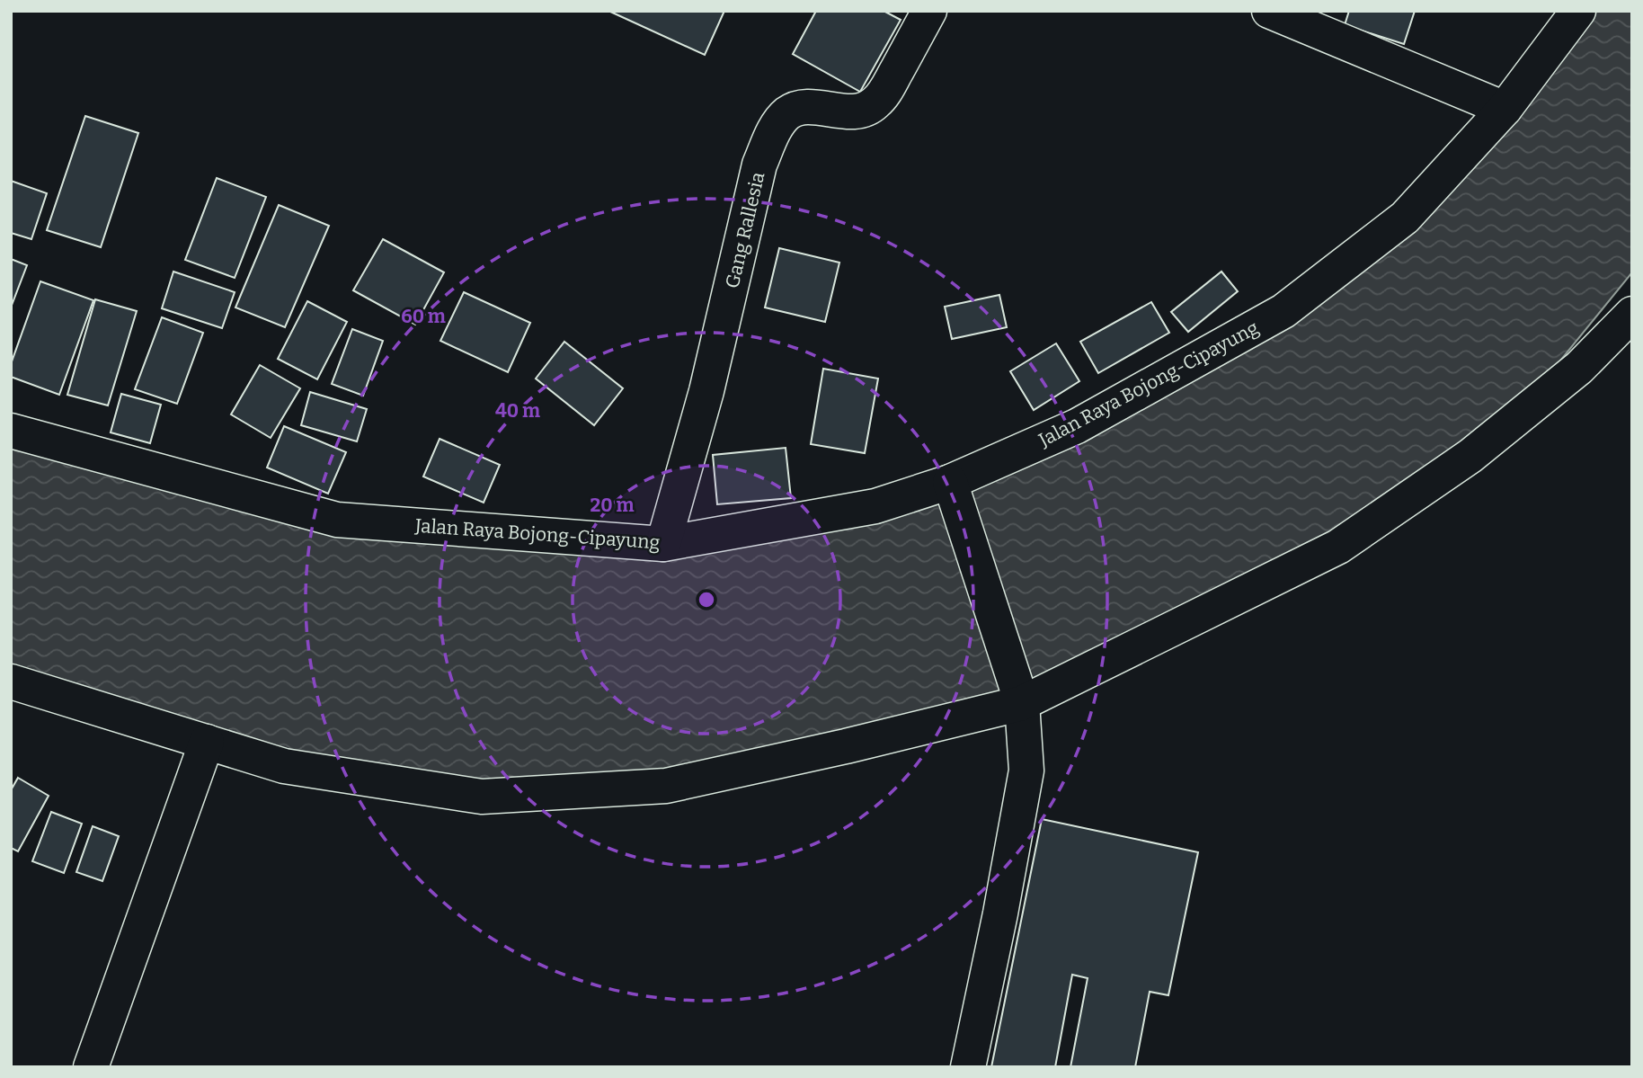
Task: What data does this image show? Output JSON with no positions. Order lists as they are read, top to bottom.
{
  "streets": {
    "street": ["Gang Rallesia", "Jalan Raya Bojong-Cipayung"]
  },
  "crossings": [
    ["Gang Rallesia", "Jalan Raya Bojong-Cipayung"]
  ],
  "rings": ["60 m", "40 m", "20 m"]
}
